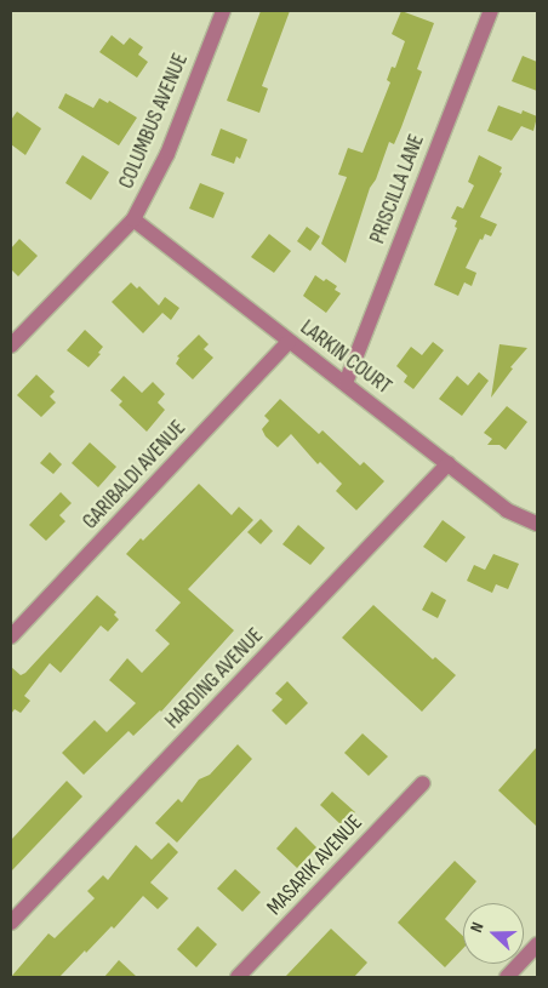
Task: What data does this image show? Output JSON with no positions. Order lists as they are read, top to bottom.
{
  "streets": {
    "street": [
      "COLUMBUS AVENUE",
      "PRISCILLA LANE",
      "LARKIN COURT",
      "GARIBALDI AVENUE",
      "HARDING AVENUE",
      "MASARIK AVENUE"
    ]
  },
  "crossings": [
    ["COLUMBUS AVENUE", "LARKIN COURT"],
    ["PRISCILLA LANE", "LARKIN COURT"],
    ["LARKIN COURT", "GARIBALDI AVENUE"],
    ["LARKIN COURT", "HARDING AVENUE"]
  ],
  "north": "left"
}
